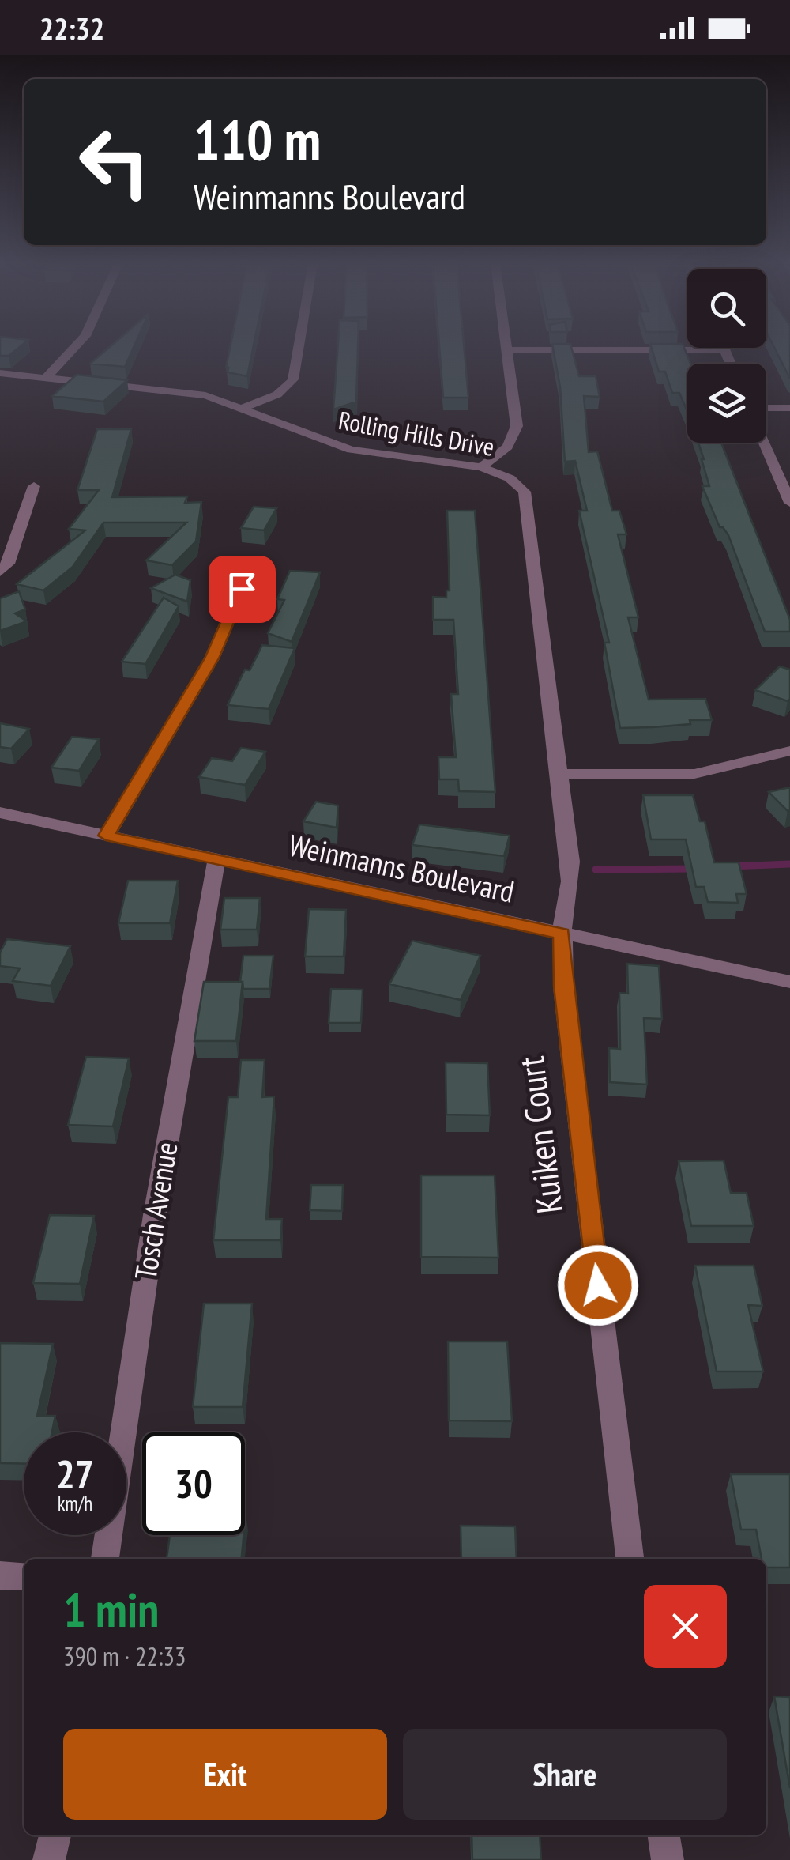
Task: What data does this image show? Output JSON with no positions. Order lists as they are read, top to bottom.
{
  "streets": {
    "street": [
      "Rolling Hills Drive",
      "Weinmanns Boulevard",
      "Kuiken Court",
      "Tosch Avenue"
    ]
  },
  "crossings": [
    ["Rolling Hills Drive", "Weinmanns Boulevard"],
    ["Rolling Hills Drive", "Kuiken Court"],
    ["Weinmanns Boulevard", "Kuiken Court"],
    ["Weinmanns Boulevard", "Tosch Avenue"]
  ],
  "page": {
    "status": "22:32",
    "turn": ["110 m", "Weinmanns Boulevard"],
    "speed": "27 km/h",
    "limit": "30",
    "heading": ["1 min", "390 m · 22:33"],
    "buttons": ["Exit", "Share"]
  }
}
